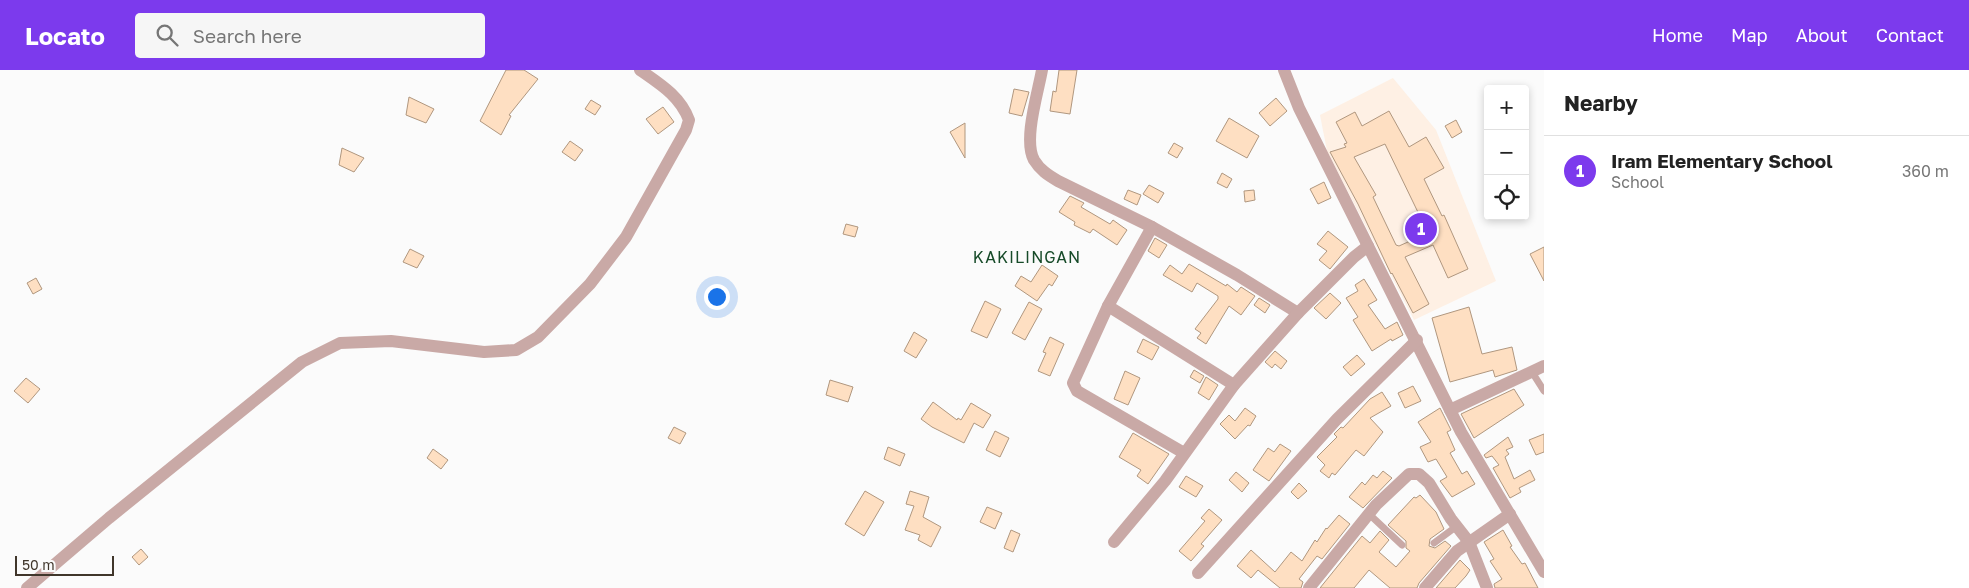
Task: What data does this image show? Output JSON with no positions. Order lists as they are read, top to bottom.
{
  "districts": ["KAKILINGAN"],
  "scale_bar": "50 m",
  "page": {
    "header": "Locato",
    "search": "Search here",
    "nav": [
      "Home",
      "Map",
      "About",
      "Contact"
    ],
    "heading": "Nearby",
    "map_buttons": ["+", "−"],
    "list": [
      {
        "mark": "1",
        "name": "Iram Elementary School",
        "note": "School",
        "value": "360 m"
      }
    ],
    "pins": "1",
    "scale": "50 m"
  }
}
